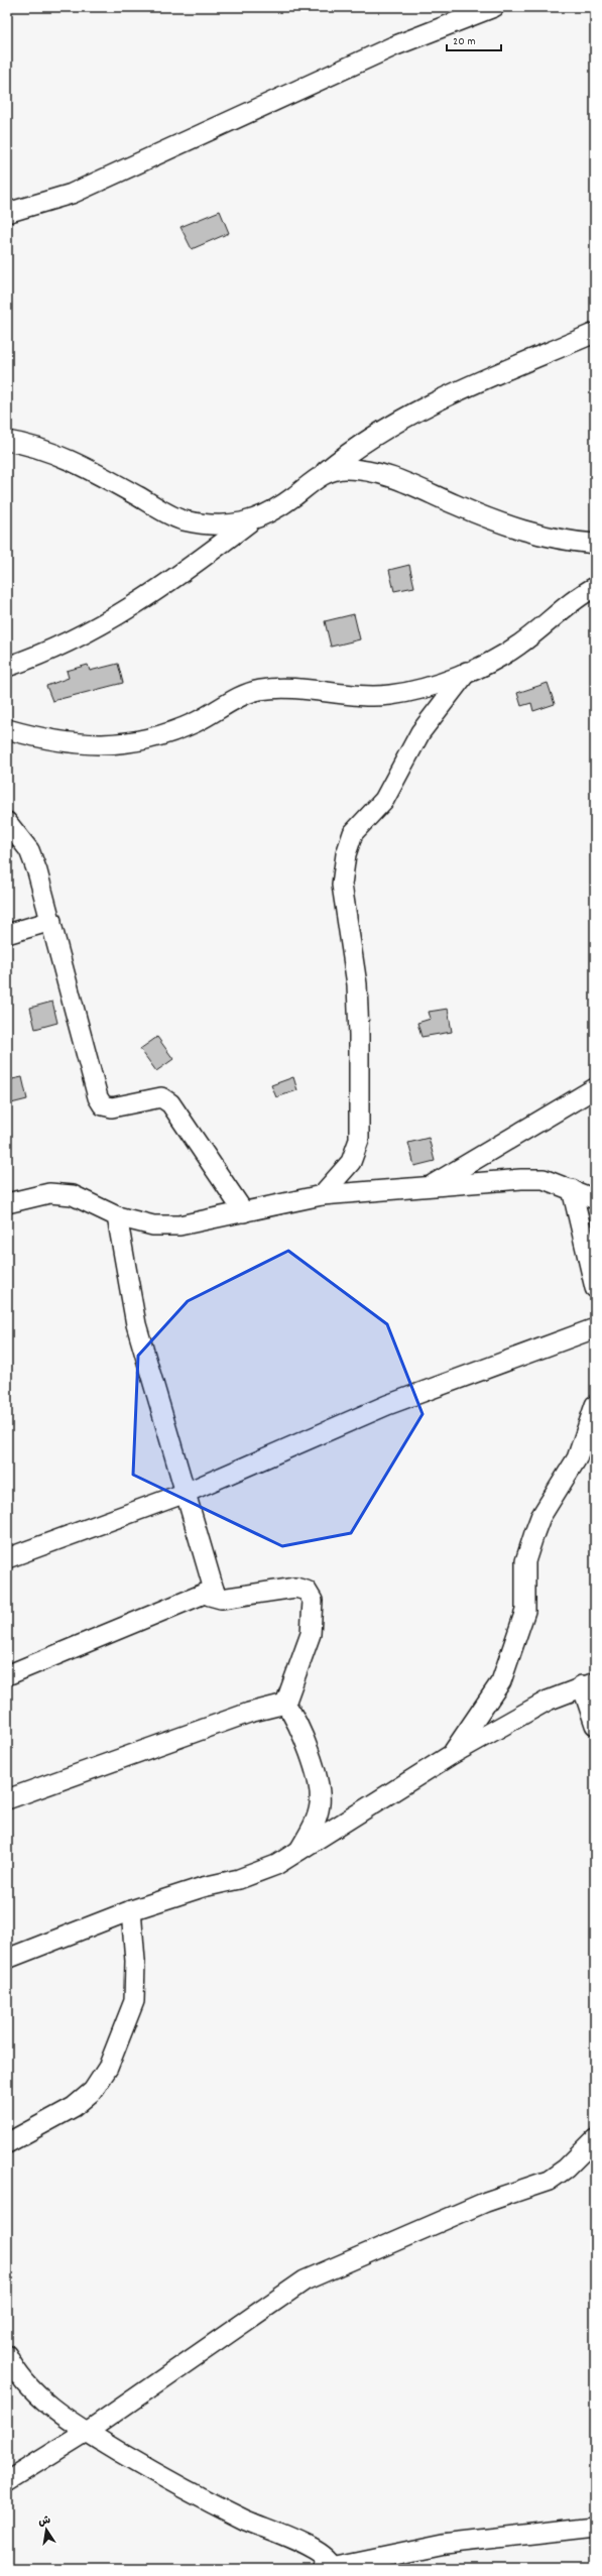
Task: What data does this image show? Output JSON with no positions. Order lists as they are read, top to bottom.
{
  "scale_bar": "20 m",
  "north": "top"
}
